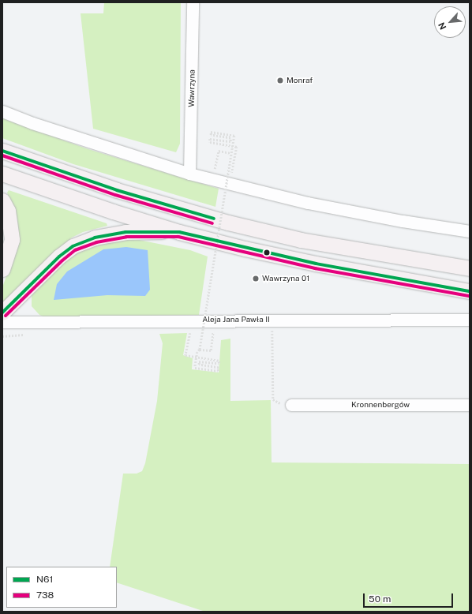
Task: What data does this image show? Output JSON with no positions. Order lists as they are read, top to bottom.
{
  "streets": {
    "street": ["Wawrzyna", "Aleja Jana Pawła II", "Kronnenbergów"]
  },
  "places": ["Monraf", "Wawrzyna 01"],
  "lines": ["transit line N61", "transit line 738"],
  "legend": ["N61", "738"],
  "scale_bar": "50 m",
  "north": "bottom left"
}
